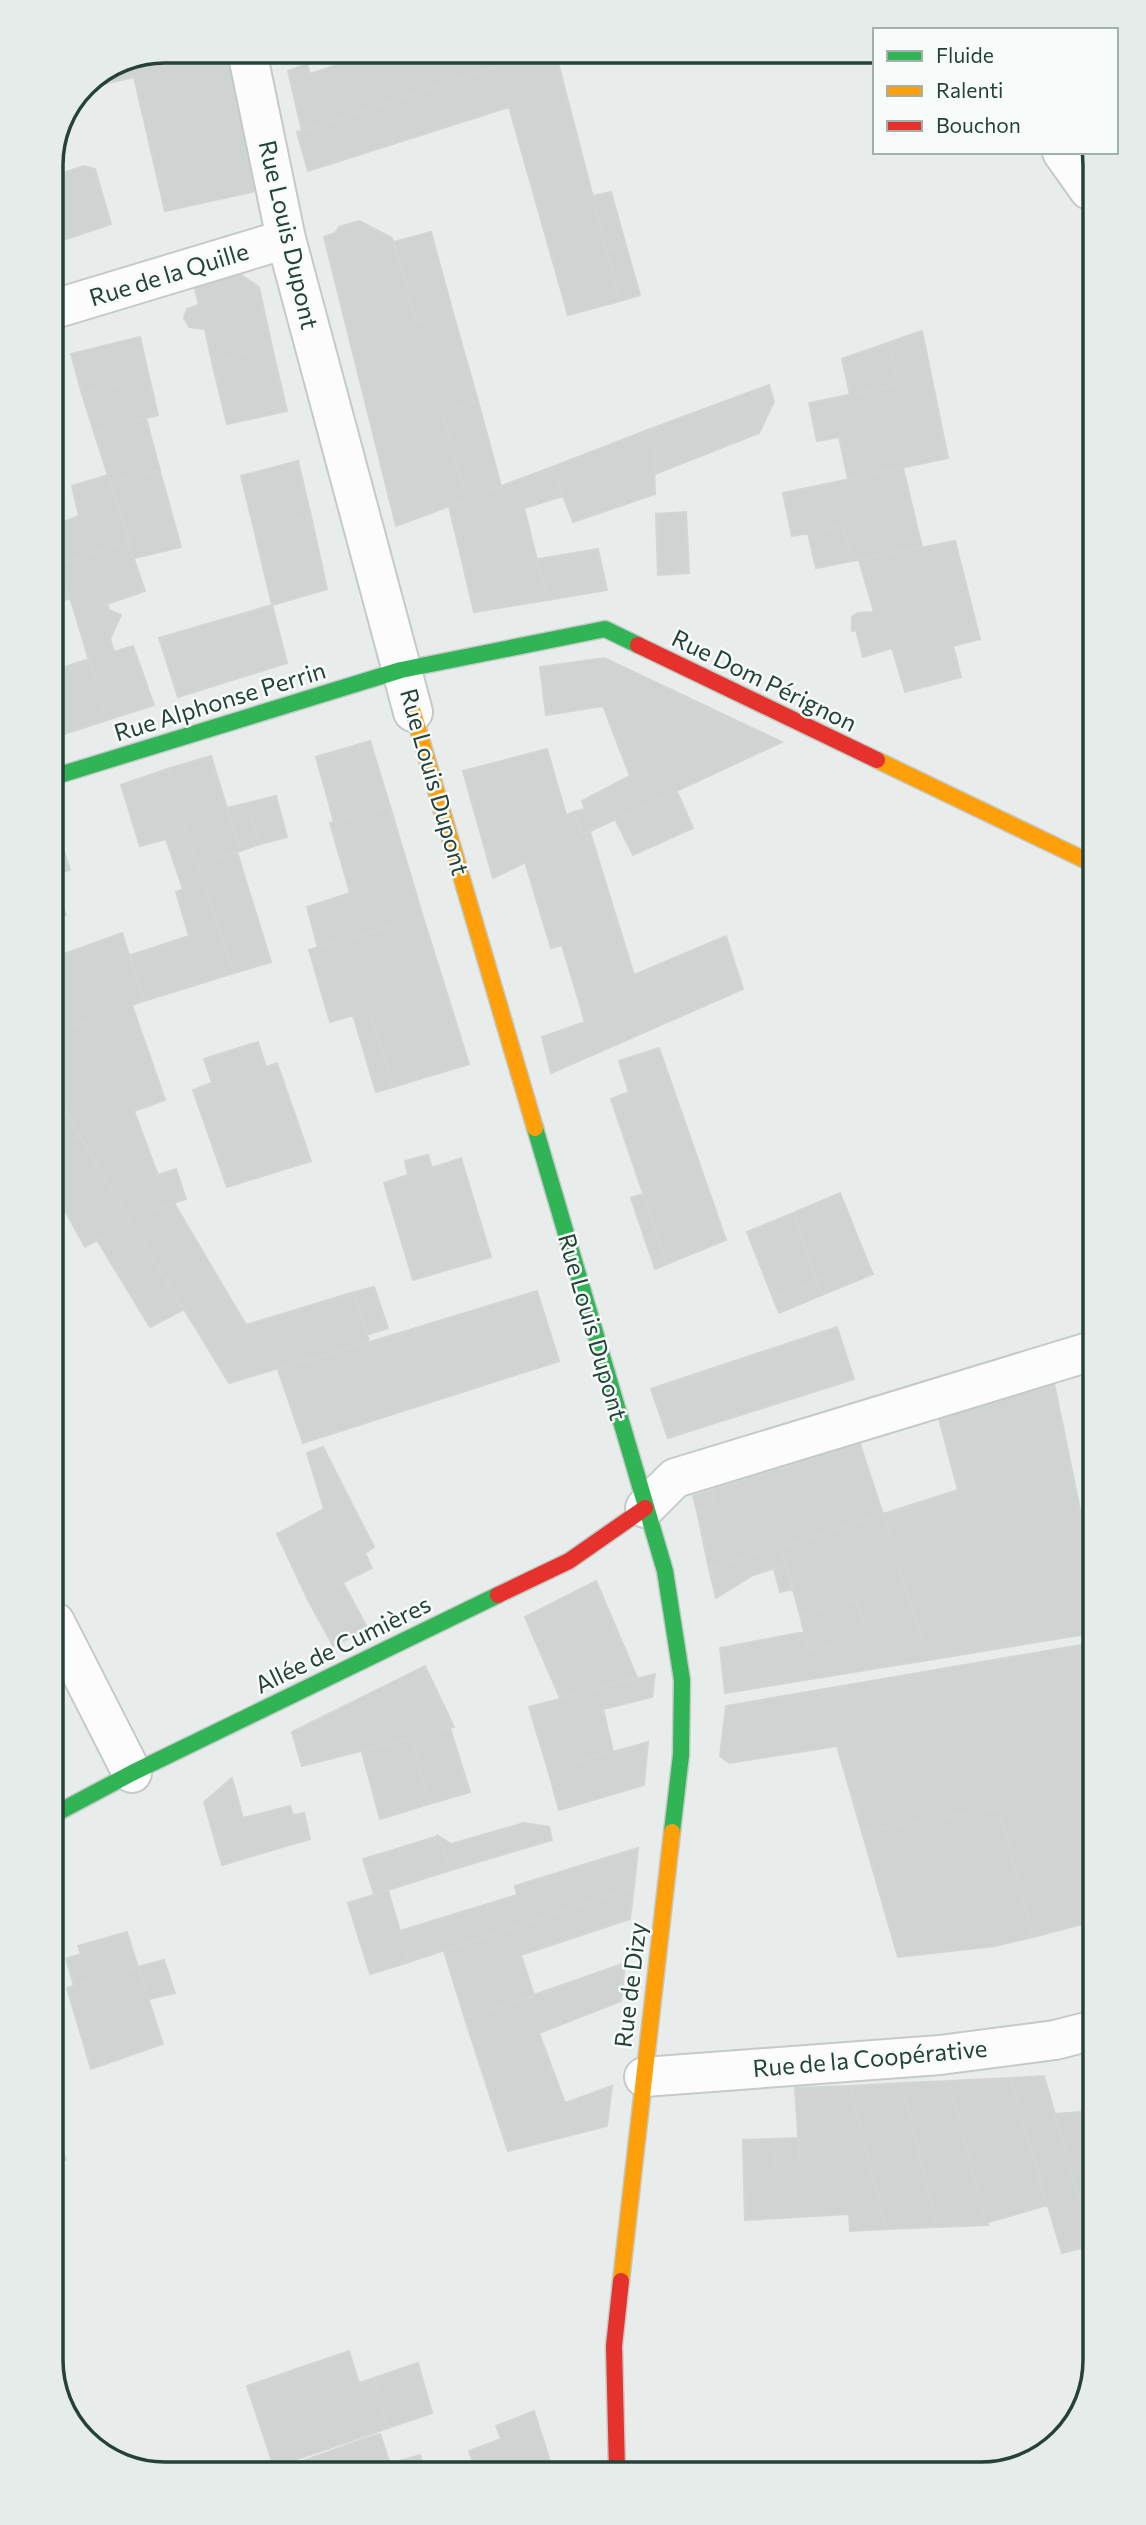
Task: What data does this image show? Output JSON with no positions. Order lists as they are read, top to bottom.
{
  "streets": {
    "main road": [
      "Rue Louis Dupont",
      "Rue Dom Pérignon",
      "Rue Alphonse Perrin",
      "Allée de Cumières",
      "Rue de Dizy"
    ],
    "street": ["Rue de la Quille", "Rue de la Coopérative"]
  },
  "crossings": [
    ["Rue Louis Dupont", "Rue de la Quille"],
    ["Rue Louis Dupont", "Rue Dom Pérignon"],
    ["Rue Louis Dupont", "Rue Alphonse Perrin"],
    ["Rue Louis Dupont", "Allée de Cumières"],
    ["Rue Louis Dupont", "Rue de Dizy"],
    ["Rue Dom Pérignon", "Rue Alphonse Perrin"],
    ["Allée de Cumières", "Rue de Dizy"],
    ["Rue de Dizy", "Rue de la Coopérative"]
  ],
  "legend": ["Fluide", "Ralenti", "Bouchon"]
}
